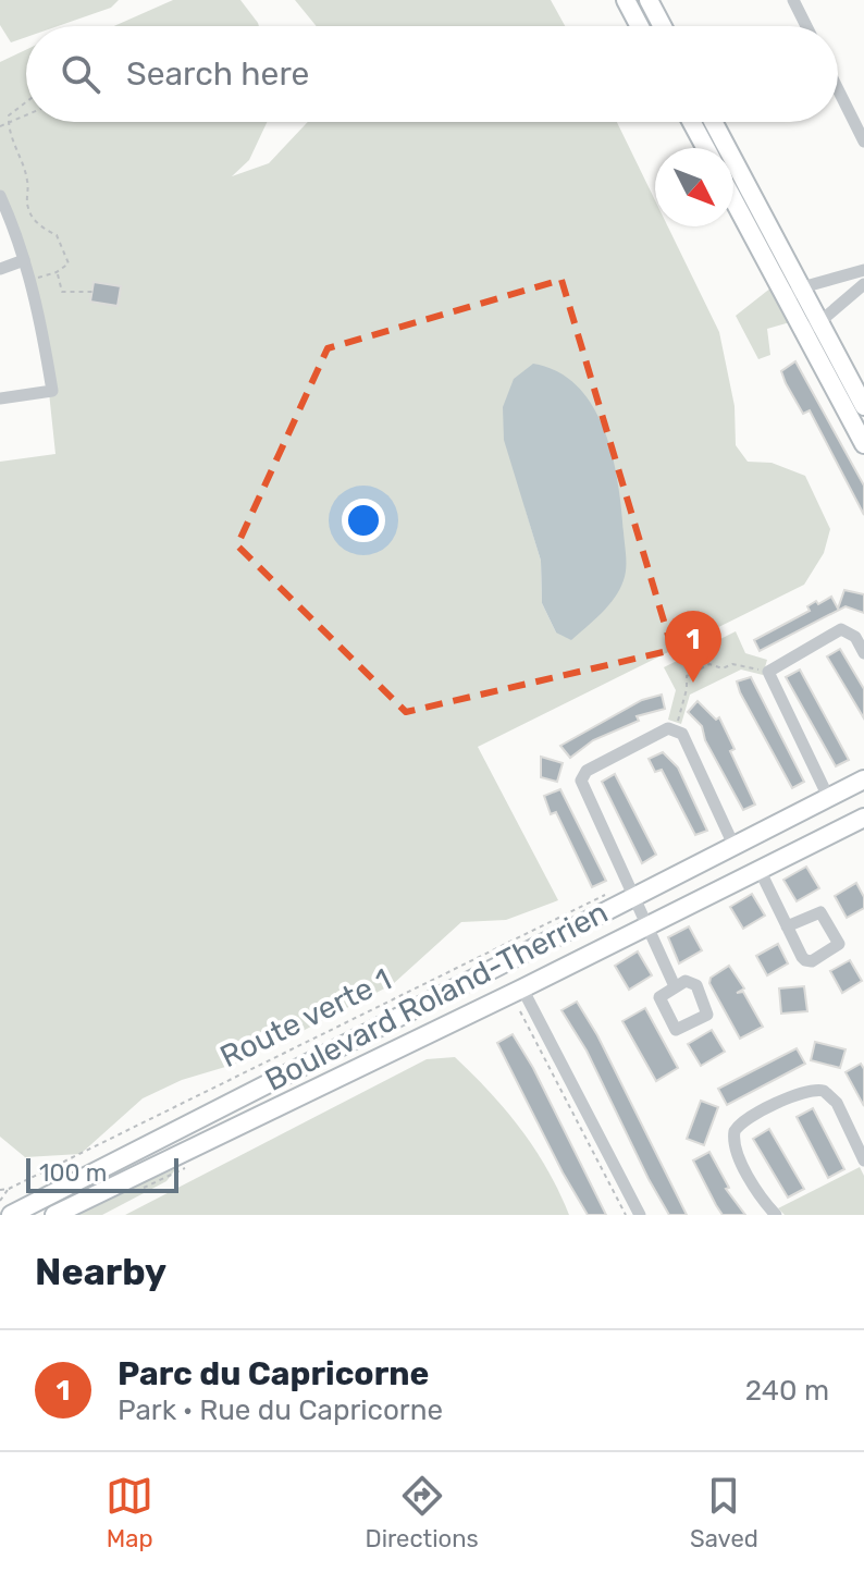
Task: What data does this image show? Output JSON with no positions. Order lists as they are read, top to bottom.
{
  "streets": {
    "main road": ["Boulevard Roland-Therrien"],
    "path": ["Route verte 1"]
  },
  "crossings": [
    ["Boulevard Roland-Therrien", "Route verte 1"]
  ],
  "scale_bar": "100 m",
  "north": "bottom right",
  "page": {
    "search": "Search here",
    "pins": "1",
    "scale": "100 m",
    "heading": "Nearby",
    "list": [
      {
        "mark": "1",
        "name": "Parc du Capricorne",
        "note": "Park · Rue du Capricorne",
        "value": "240 m"
      }
    ],
    "nav": ["Map", "Directions", "Saved"]
  }
}
